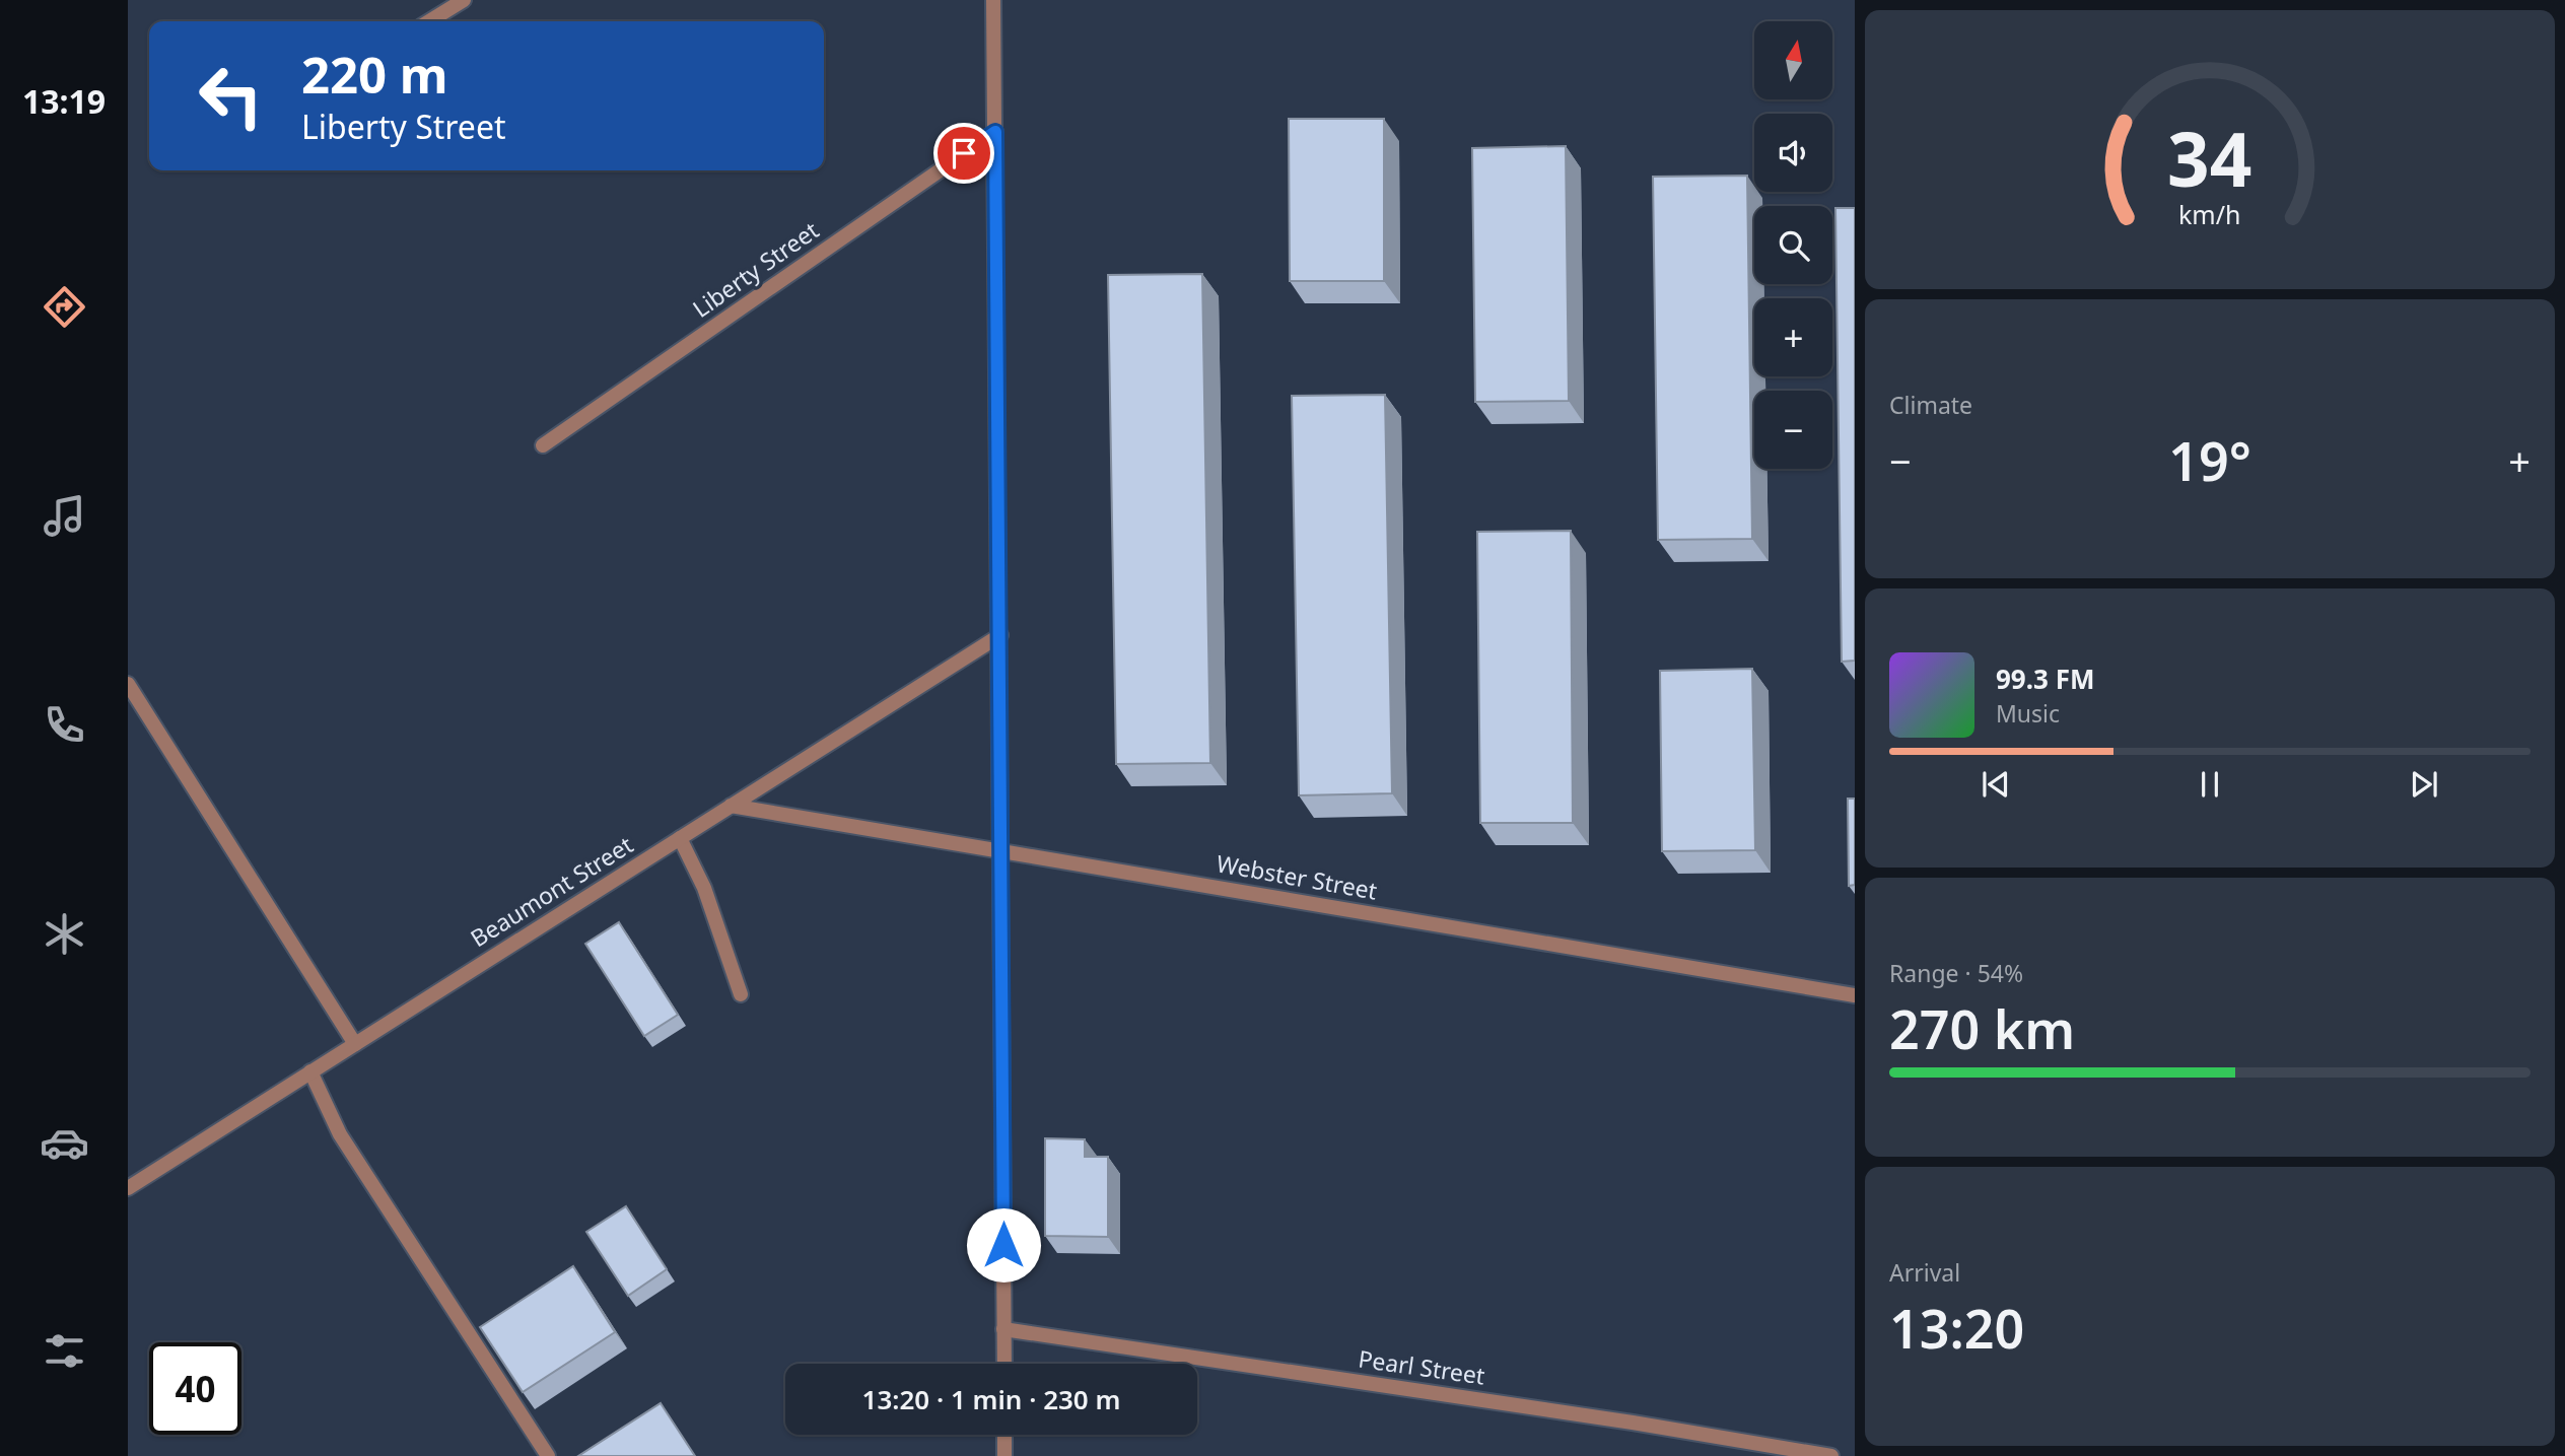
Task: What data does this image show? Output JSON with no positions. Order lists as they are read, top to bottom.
{
  "streets": {
    "street": [
      "Liberty Street",
      "Webster Street",
      "Beaumont Street",
      "Pearl Street"
    ]
  },
  "crossings": [
    ["Webster Street", "Beaumont Street"]
  ],
  "north": "top",
  "page": {
    "tabs": "13:19",
    "map_buttons": ["+", "−"],
    "turn": ["220 m", "Liberty Street"],
    "tile": [
      "Climate",
      ["Range · 54%", "270 km"],
      ["Arrival", "13:20"]
    ],
    "heat": ["−", "19°", "+"],
    "song": ["99.3 FM", "Music"],
    "limit": "40",
    "trip": "13:20 · 1 min · 230 m",
    "gauge": ["34", "km/h"]
  }
}
